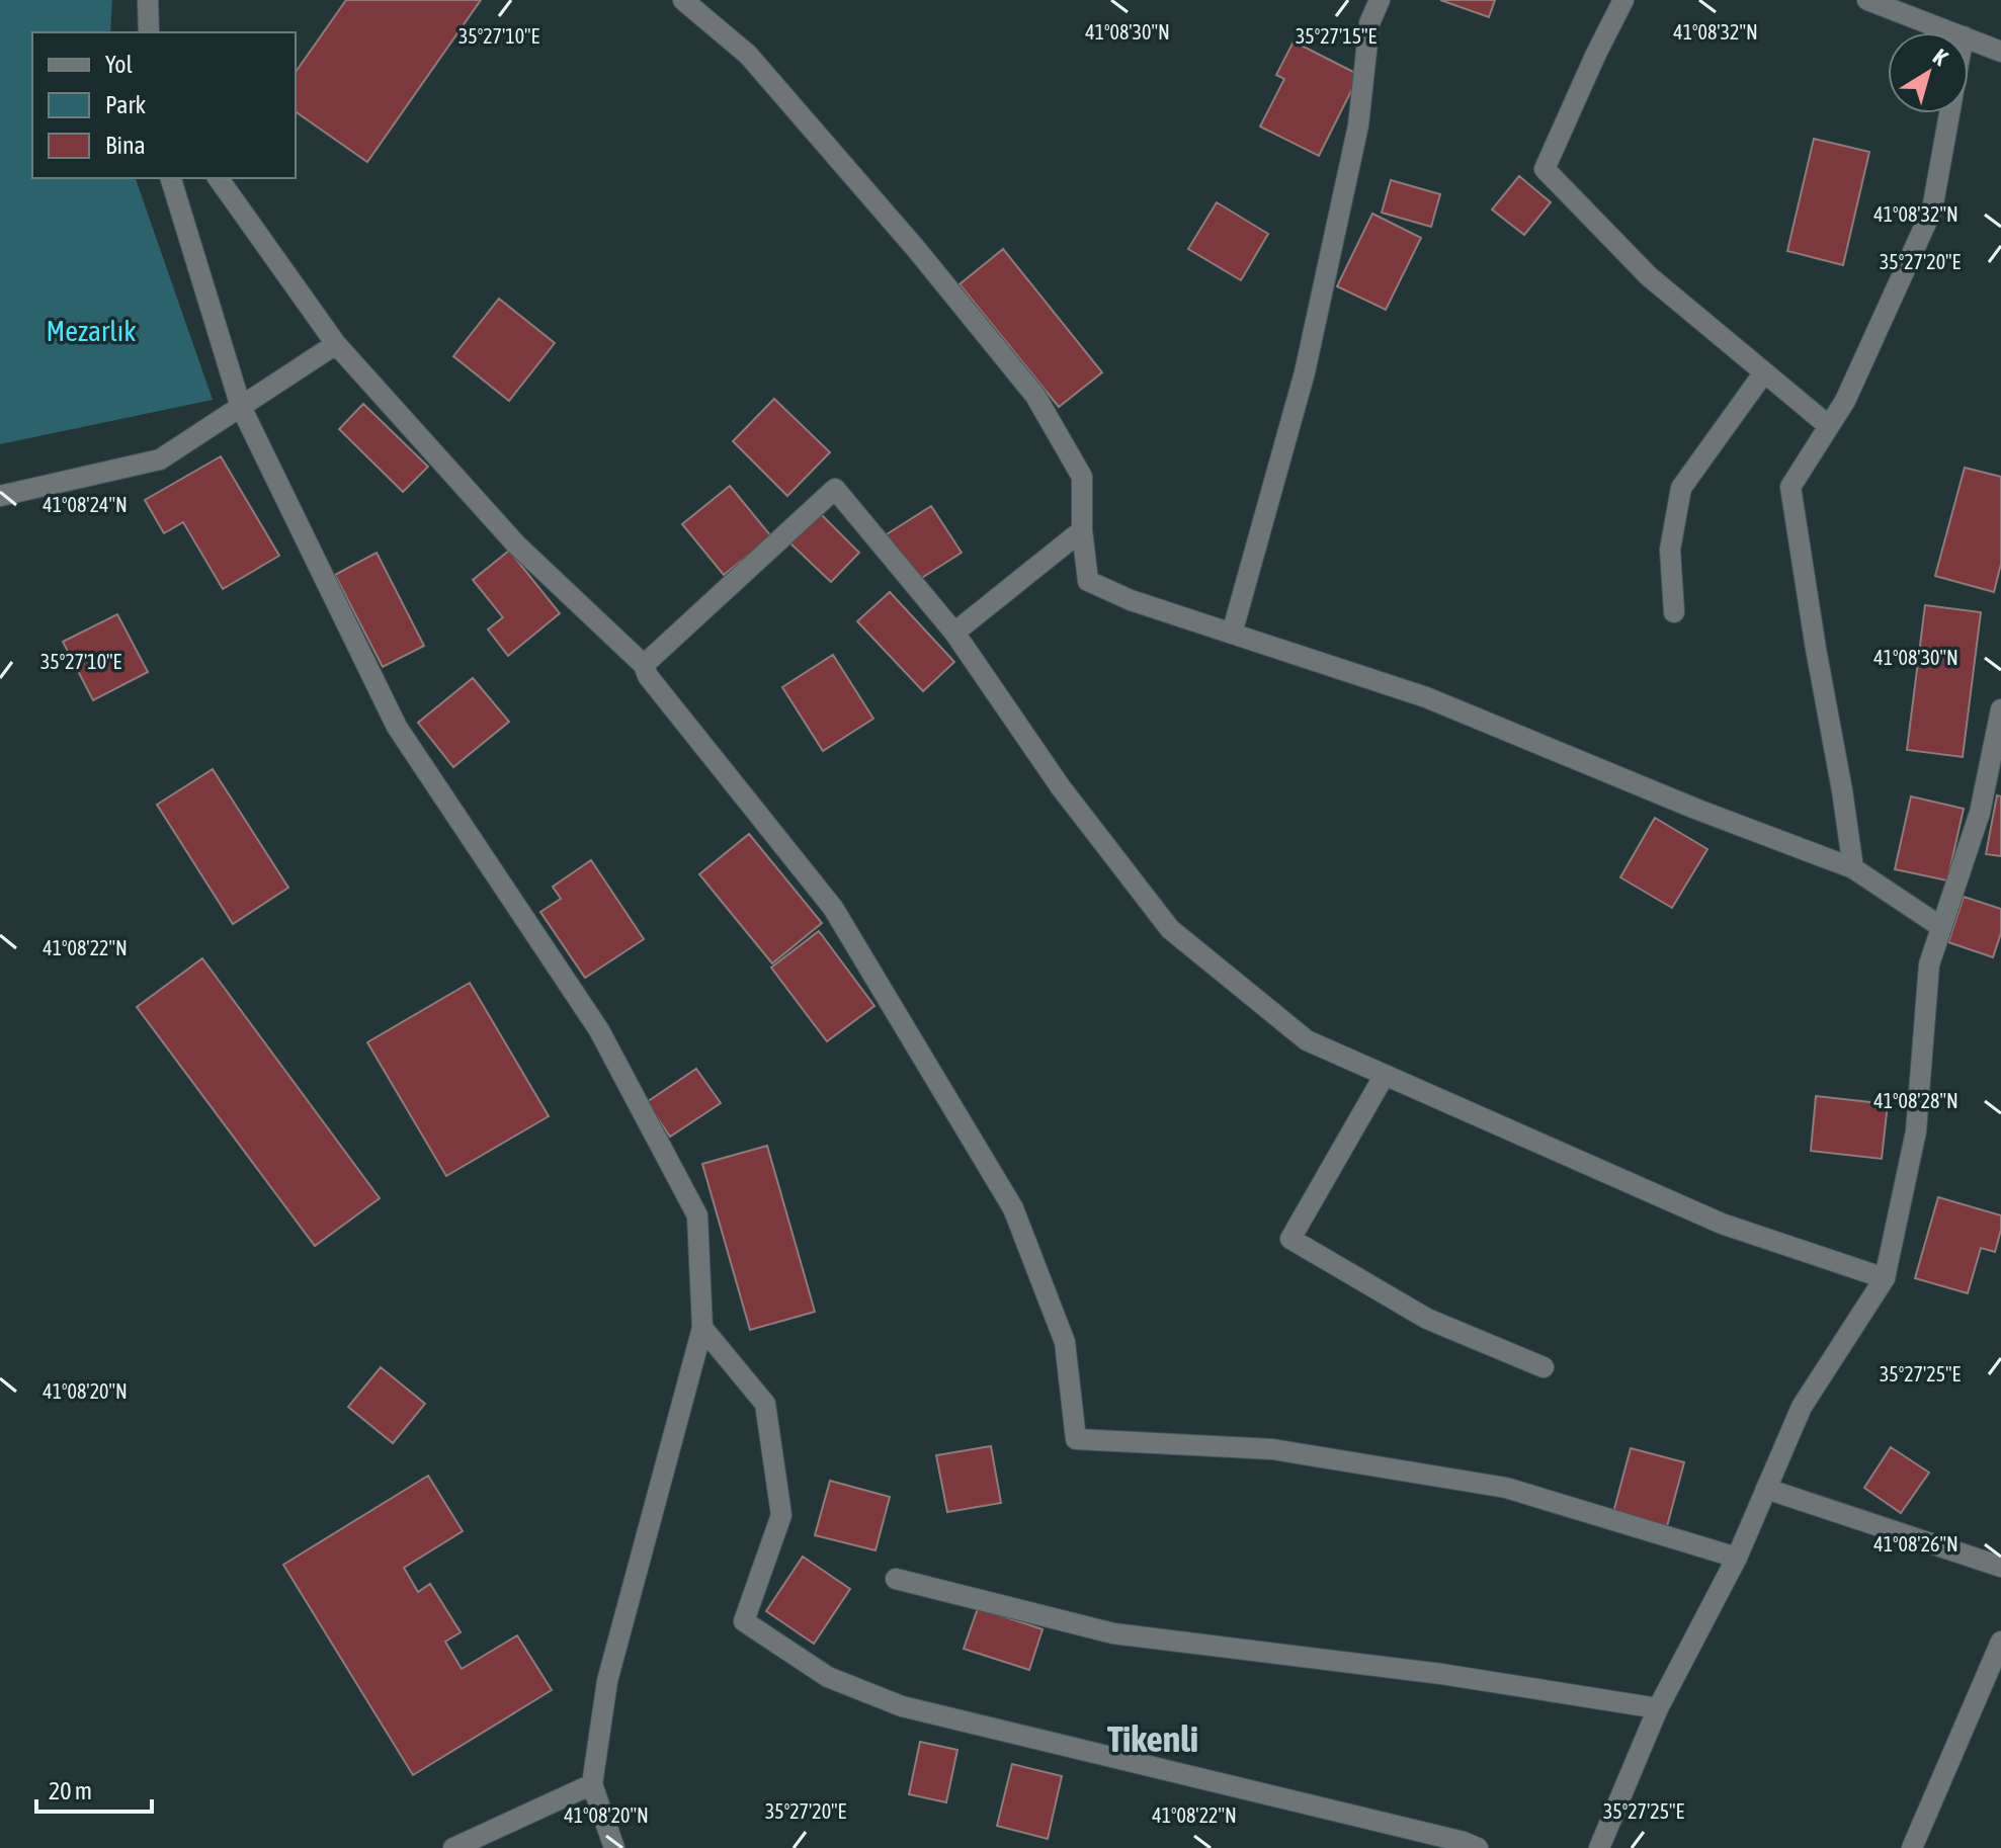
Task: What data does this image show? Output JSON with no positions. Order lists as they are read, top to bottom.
{
  "districts": ["Tikenli"],
  "parks": ["Mezarlık"],
  "legend": ["Yol", "Park", "Bina"],
  "scale_bar": "20 m",
  "north": "top right",
  "coordinates": [
    "41°08'30\"N",
    "41°08'32\"N",
    "35°27'10\"E",
    "35°27'15\"E",
    "35°27'20\"E",
    "41°08'24\"N",
    "41°08'22\"N",
    "41°08'28\"N",
    "35°27'25\"E",
    "41°08'20\"N",
    "41°08'26\"N"
  ]
}
